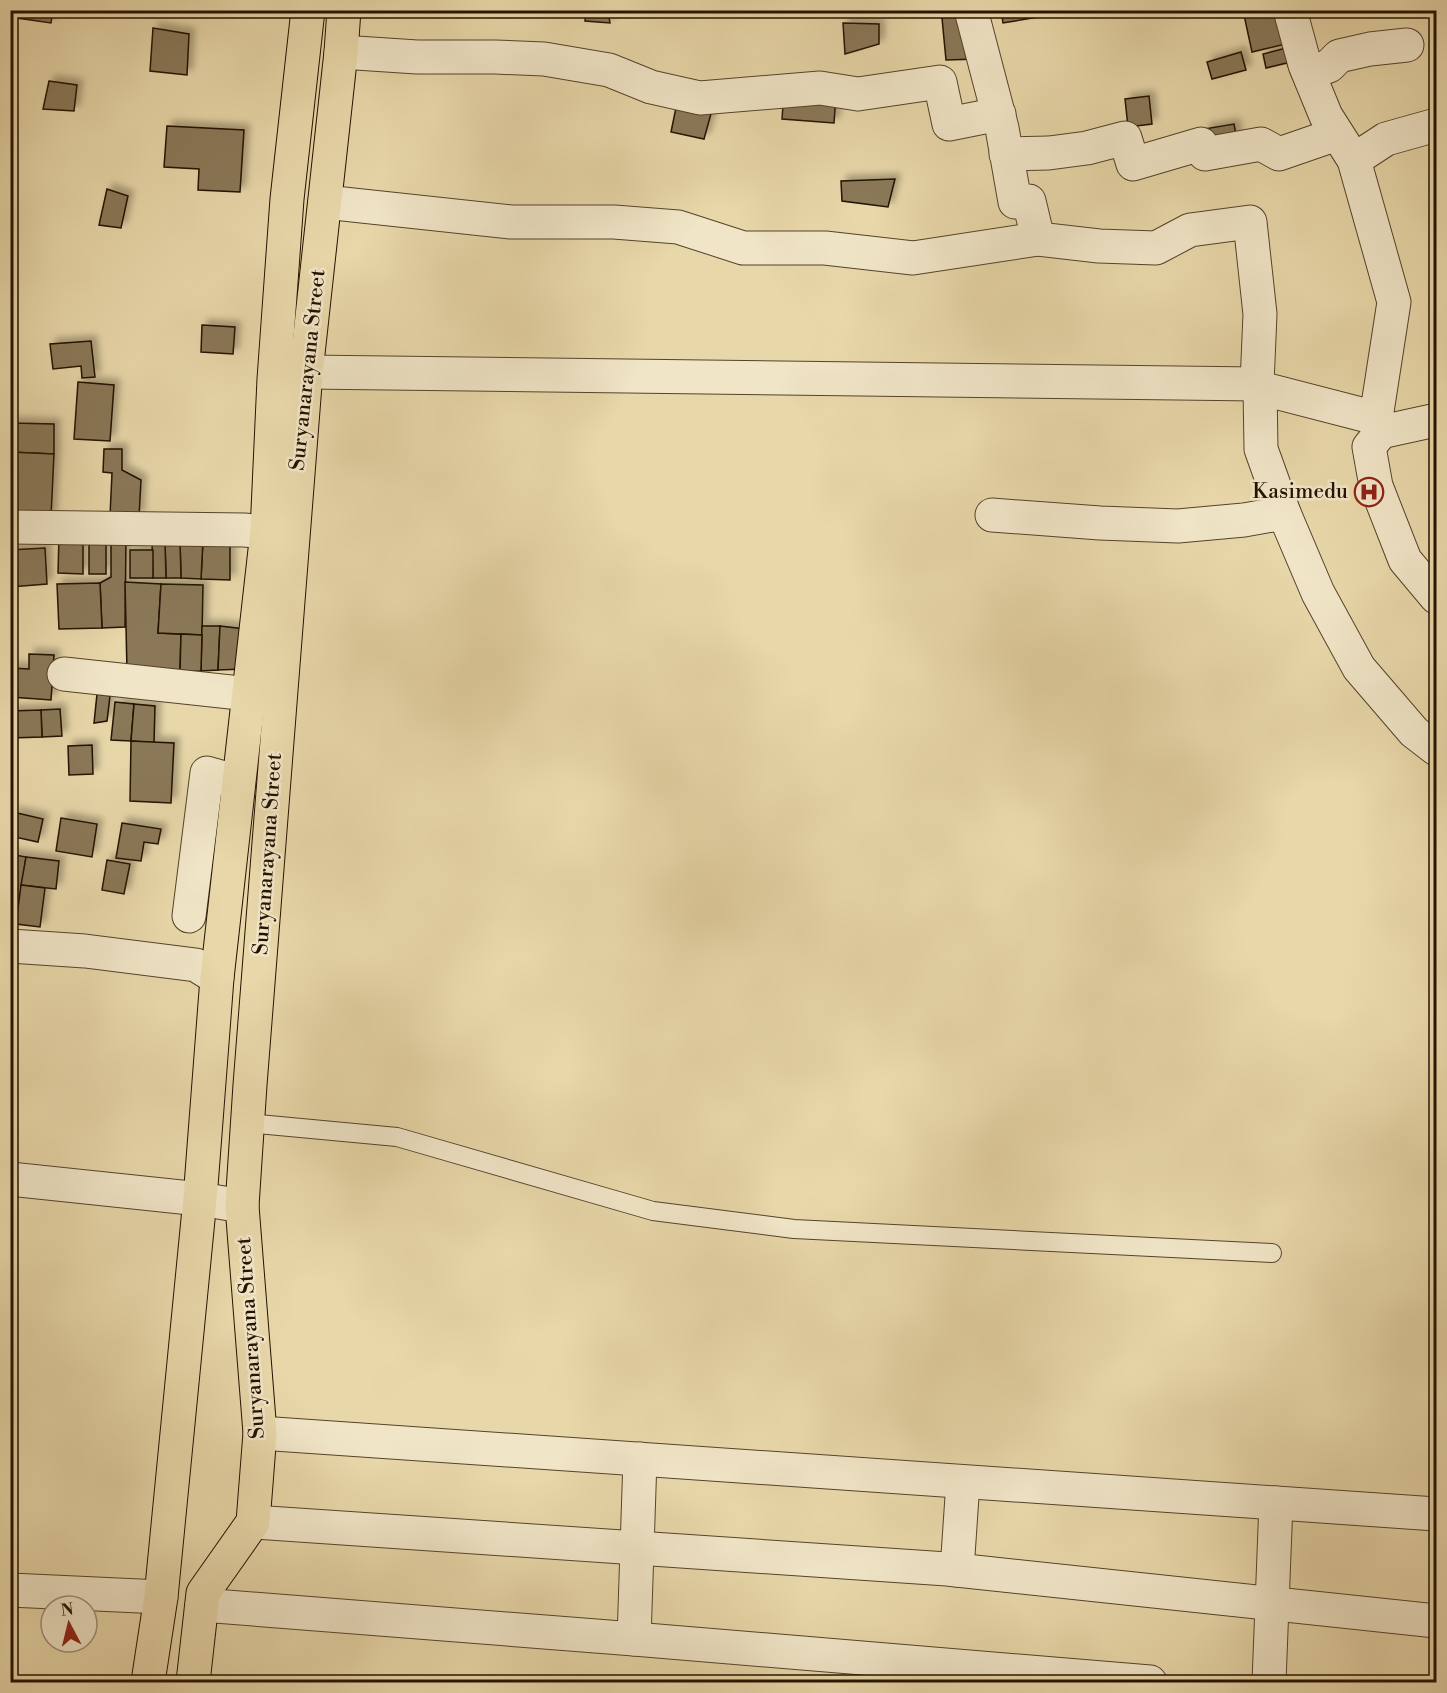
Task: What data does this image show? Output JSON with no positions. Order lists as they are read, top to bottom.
{
  "streets": {
    "main road": ["Suryanarayana Street"]
  },
  "places": {
    "hospital": ["Kasimedu"]
  },
  "north": "top"
}
